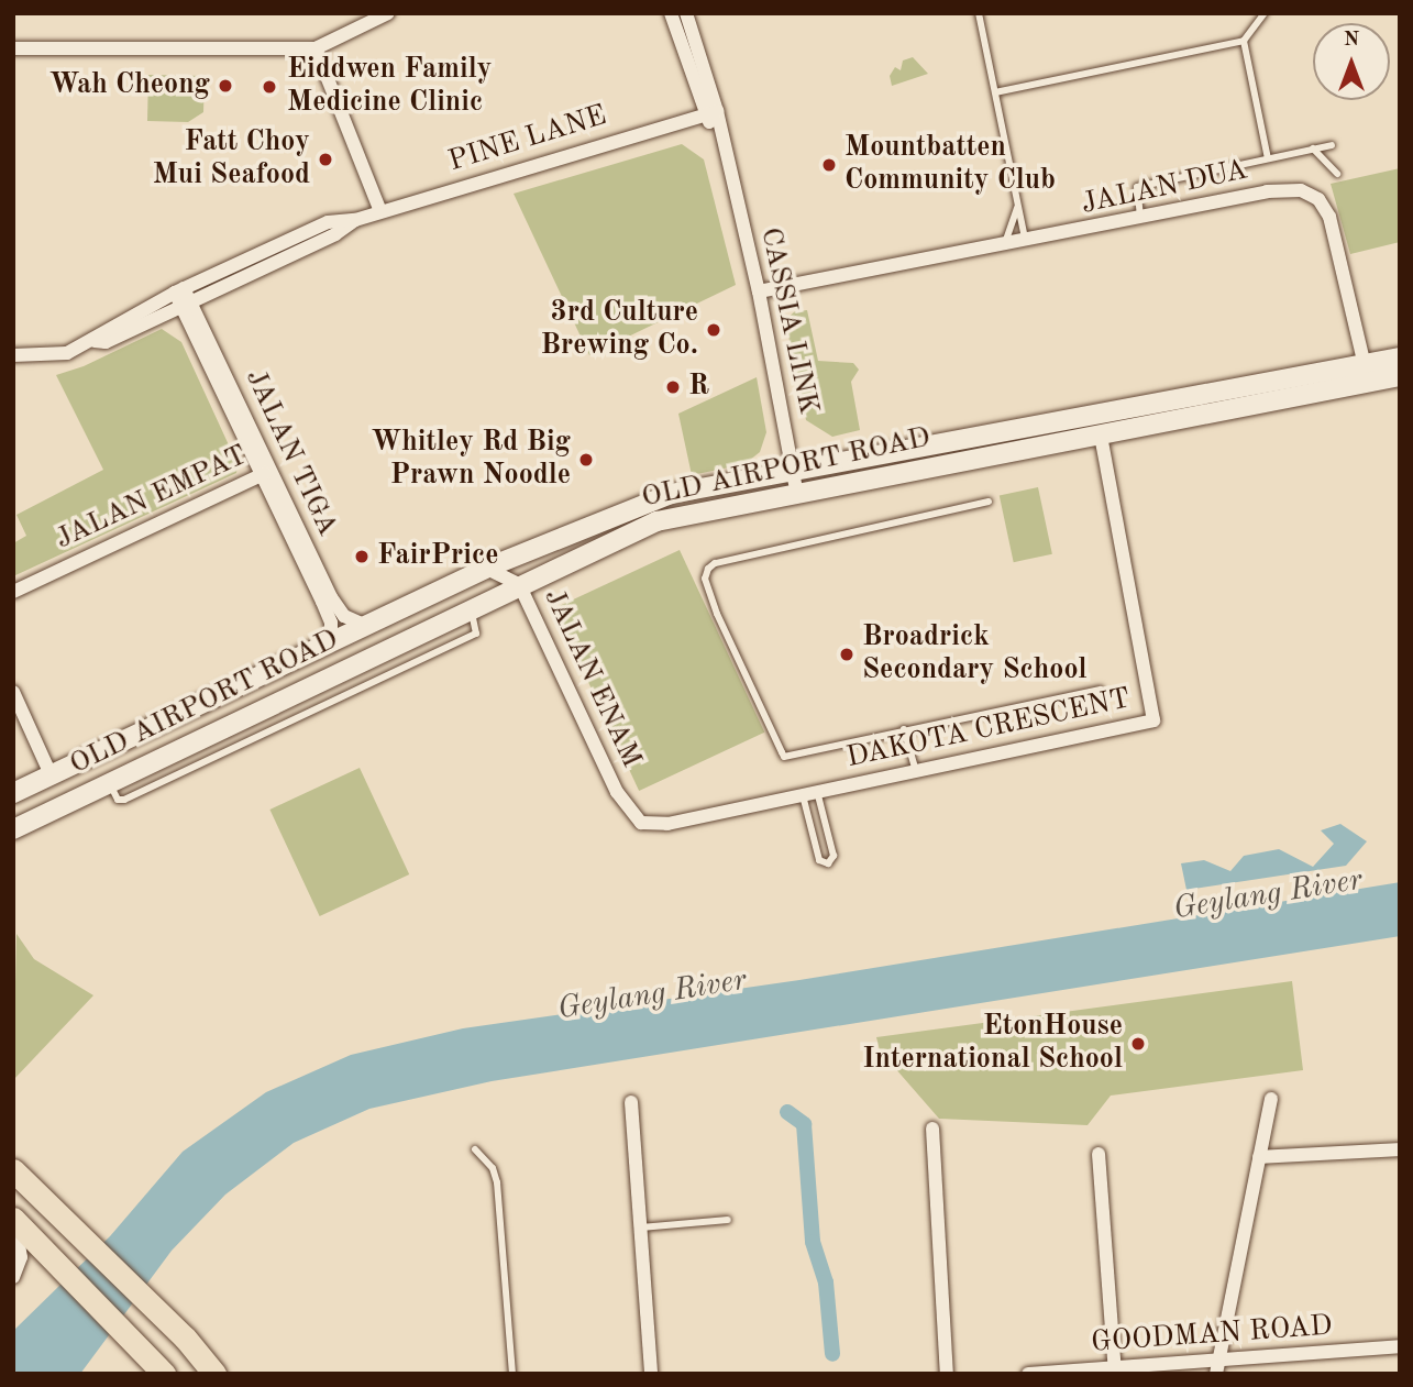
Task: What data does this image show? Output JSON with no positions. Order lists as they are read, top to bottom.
{
  "streets": {
    "main road": ["OLD AIRPORT ROAD"],
    "street": [
      "PINE LANE",
      "JALAN DUA",
      "CASSIA LINK",
      "JALAN TIGA",
      "JALAN EMPAT",
      "JALAN ENAM",
      "DAKOTA CRESCENT",
      "GOODMAN ROAD"
    ]
  },
  "crossings": [
    ["PINE LANE", "CASSIA LINK"],
    ["PINE LANE", "JALAN TIGA"],
    ["JALAN DUA", "CASSIA LINK"],
    ["JALAN DUA", "OLD AIRPORT ROAD"],
    ["CASSIA LINK", "OLD AIRPORT ROAD"],
    ["JALAN TIGA", "OLD AIRPORT ROAD"],
    ["JALAN TIGA", "JALAN EMPAT"],
    ["OLD AIRPORT ROAD", "JALAN ENAM"],
    ["OLD AIRPORT ROAD", "DAKOTA CRESCENT"],
    ["JALAN ENAM", "DAKOTA CRESCENT"]
  ],
  "water": ["Geylang River"],
  "places": [
    "Wah Cheong",
    "Eiddwen Family Medicine Clinic",
    "Fatt Choy Mui Seafood",
    "Mountbatten Community Club",
    "3rd Culture Brewing Co.",
    "R",
    "Whitley Rd Big Prawn Noodle",
    "FairPrice",
    "Broadrick Secondary School",
    "EtonHouse International School"
  ],
  "north": "top"
}
